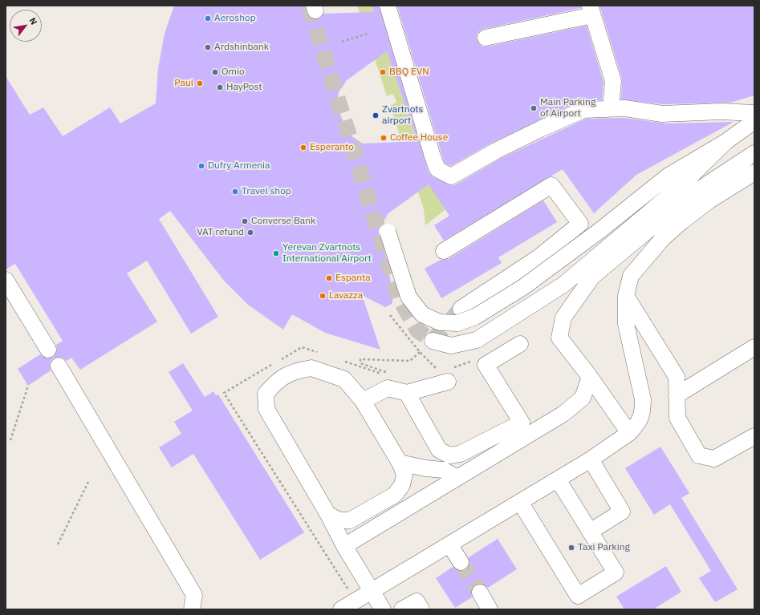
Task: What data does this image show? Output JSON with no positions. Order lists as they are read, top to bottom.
{
  "places": [
    "Aeroshop",
    "Ardshinbank",
    "Omio",
    "BBQ EVN",
    "Paul",
    "HayPost",
    "Main Parking of Airport",
    "Zvartnots airport",
    "Coffee House",
    "Esperanto",
    "Dufry Armenia",
    "Travel shop",
    "Converse Bank",
    "VAT refund",
    "Yerevan Zvartnots International Airport",
    "Espanta",
    "Lavazza",
    "Taxi Parking"
  ],
  "north": "top right"
}
